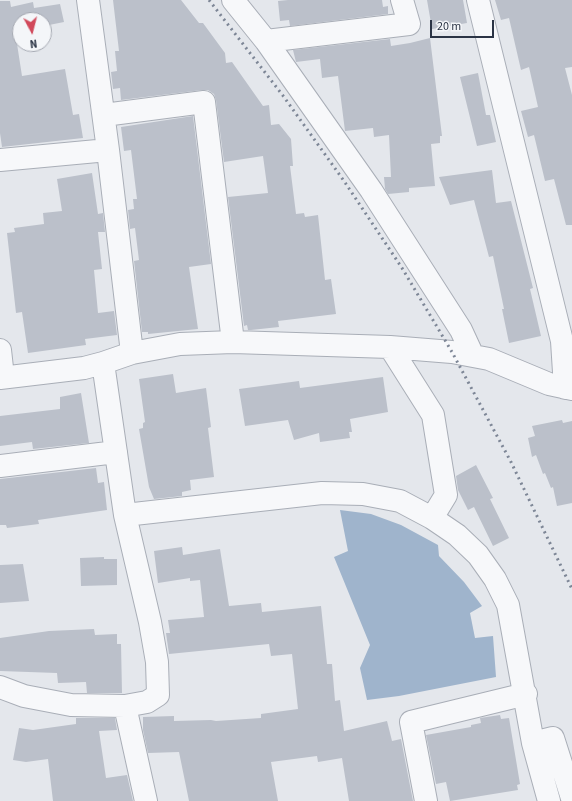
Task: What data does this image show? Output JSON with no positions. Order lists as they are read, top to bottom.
{
  "scale_bar": "20 m",
  "north": "bottom"
}
